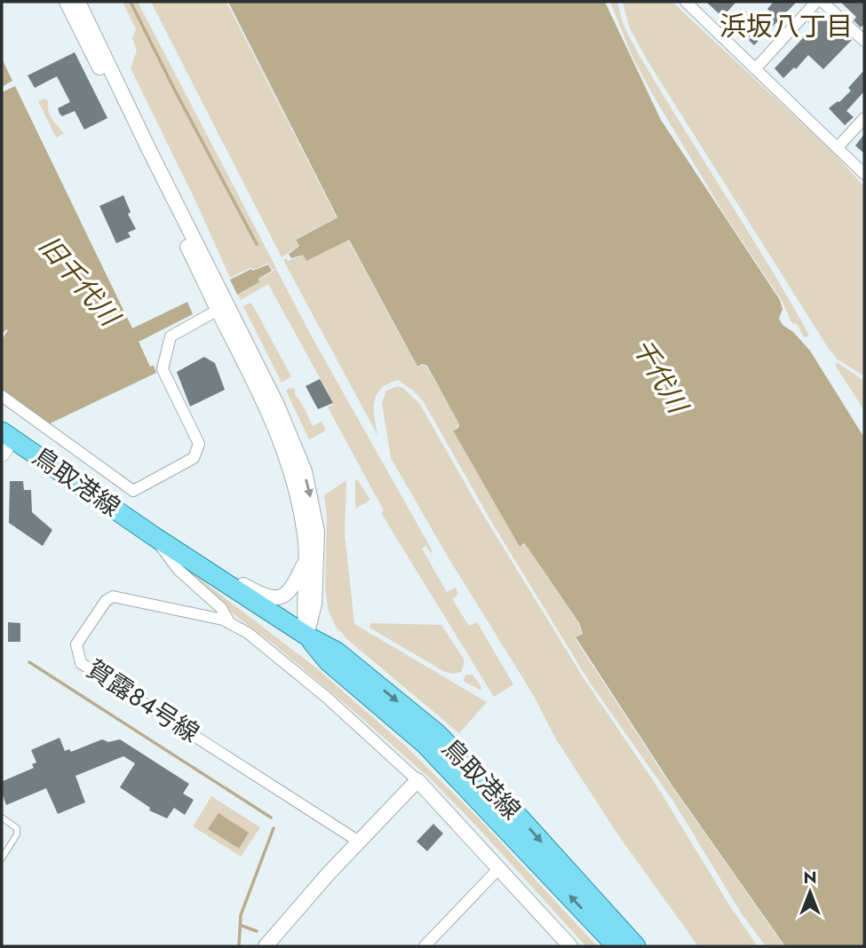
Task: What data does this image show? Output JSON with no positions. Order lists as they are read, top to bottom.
{
  "streets": {
    "main road": ["鳥取港線"],
    "street": ["賀露84号線"]
  },
  "districts": ["浜坂八丁目"],
  "water": ["旧千代川", "千代川"],
  "north": "top"
}
